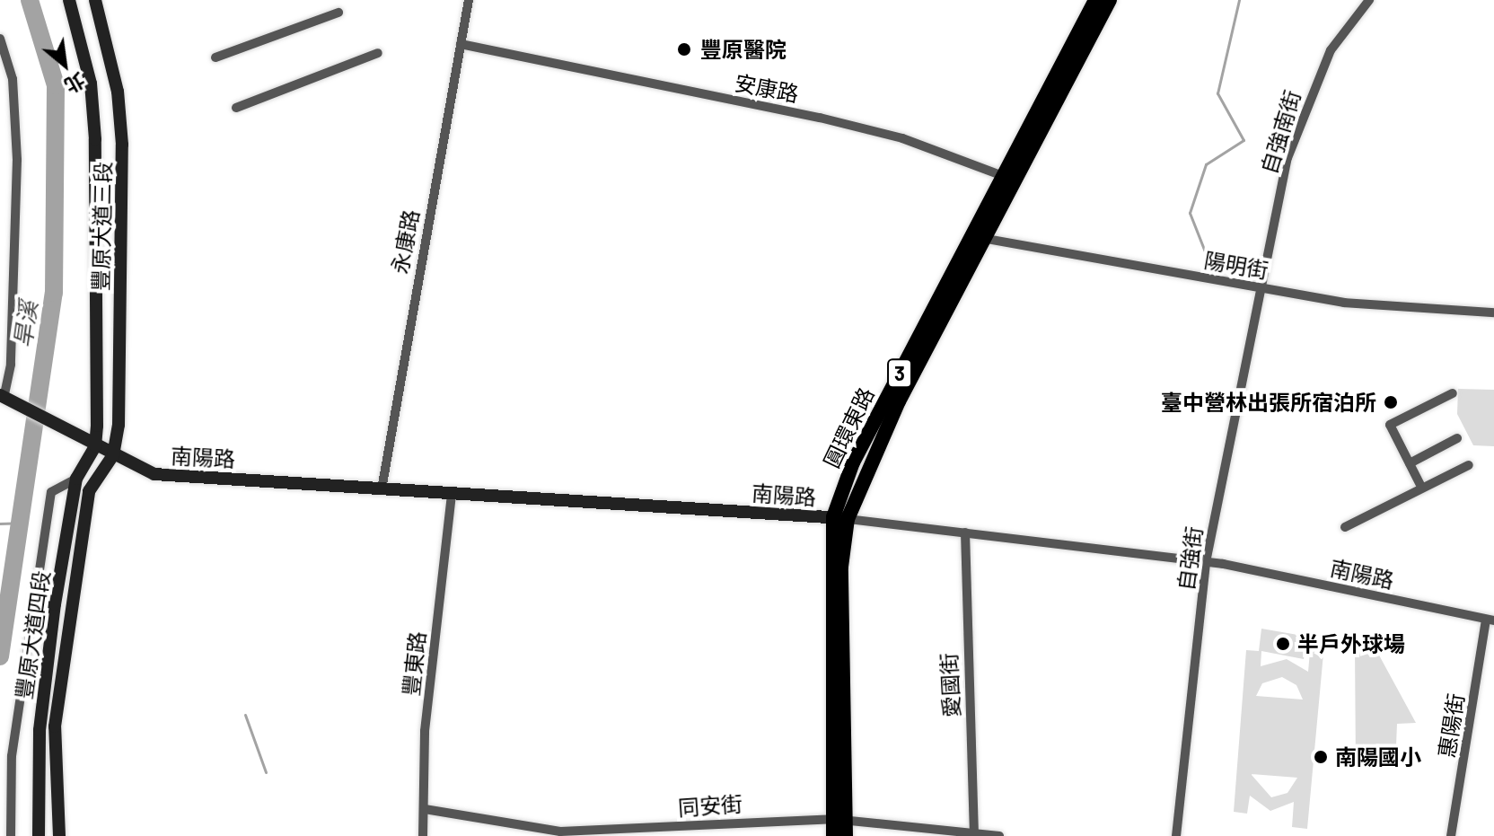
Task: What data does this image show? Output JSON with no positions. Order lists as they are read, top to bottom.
{
  "streets": {
    "main road": ["3", "圓環東路"],
    "street": [
      "安康路",
      "自強南街",
      "豐原大道三段",
      "永康路",
      "陽明街",
      "南陽路",
      "自強街",
      "豐原大道四段",
      "豐東路",
      "愛國街",
      "惠陽街",
      "同安街"
    ]
  },
  "crossings": [
    ["安康路", "永康路"],
    ["安康路", "圓環東路"],
    ["自強南街", "陽明街"],
    ["自強南街", "自強街"],
    ["豐原大道三段", "南陽路"],
    ["豐原大道三段", "豐原大道四段"],
    ["永康路", "南陽路"],
    ["陽明街", "圓環東路"],
    ["陽明街", "自強街"],
    ["圓環東路", "南陽路"],
    ["圓環東路", "同安街"],
    ["南陽路", "自強街"],
    ["南陽路", "豐原大道四段"],
    ["南陽路", "豐東路"],
    ["南陽路", "愛國街"],
    ["南陽路", "惠陽街"],
    ["豐東路", "同安街"],
    ["愛國街", "同安街"]
  ],
  "water": ["旱溪"],
  "places": [
    "豐原醫院",
    "臺中營林出張所宿泊所",
    "半戶外球場",
    "南陽國小"
  ],
  "north": "bottom right"
}
